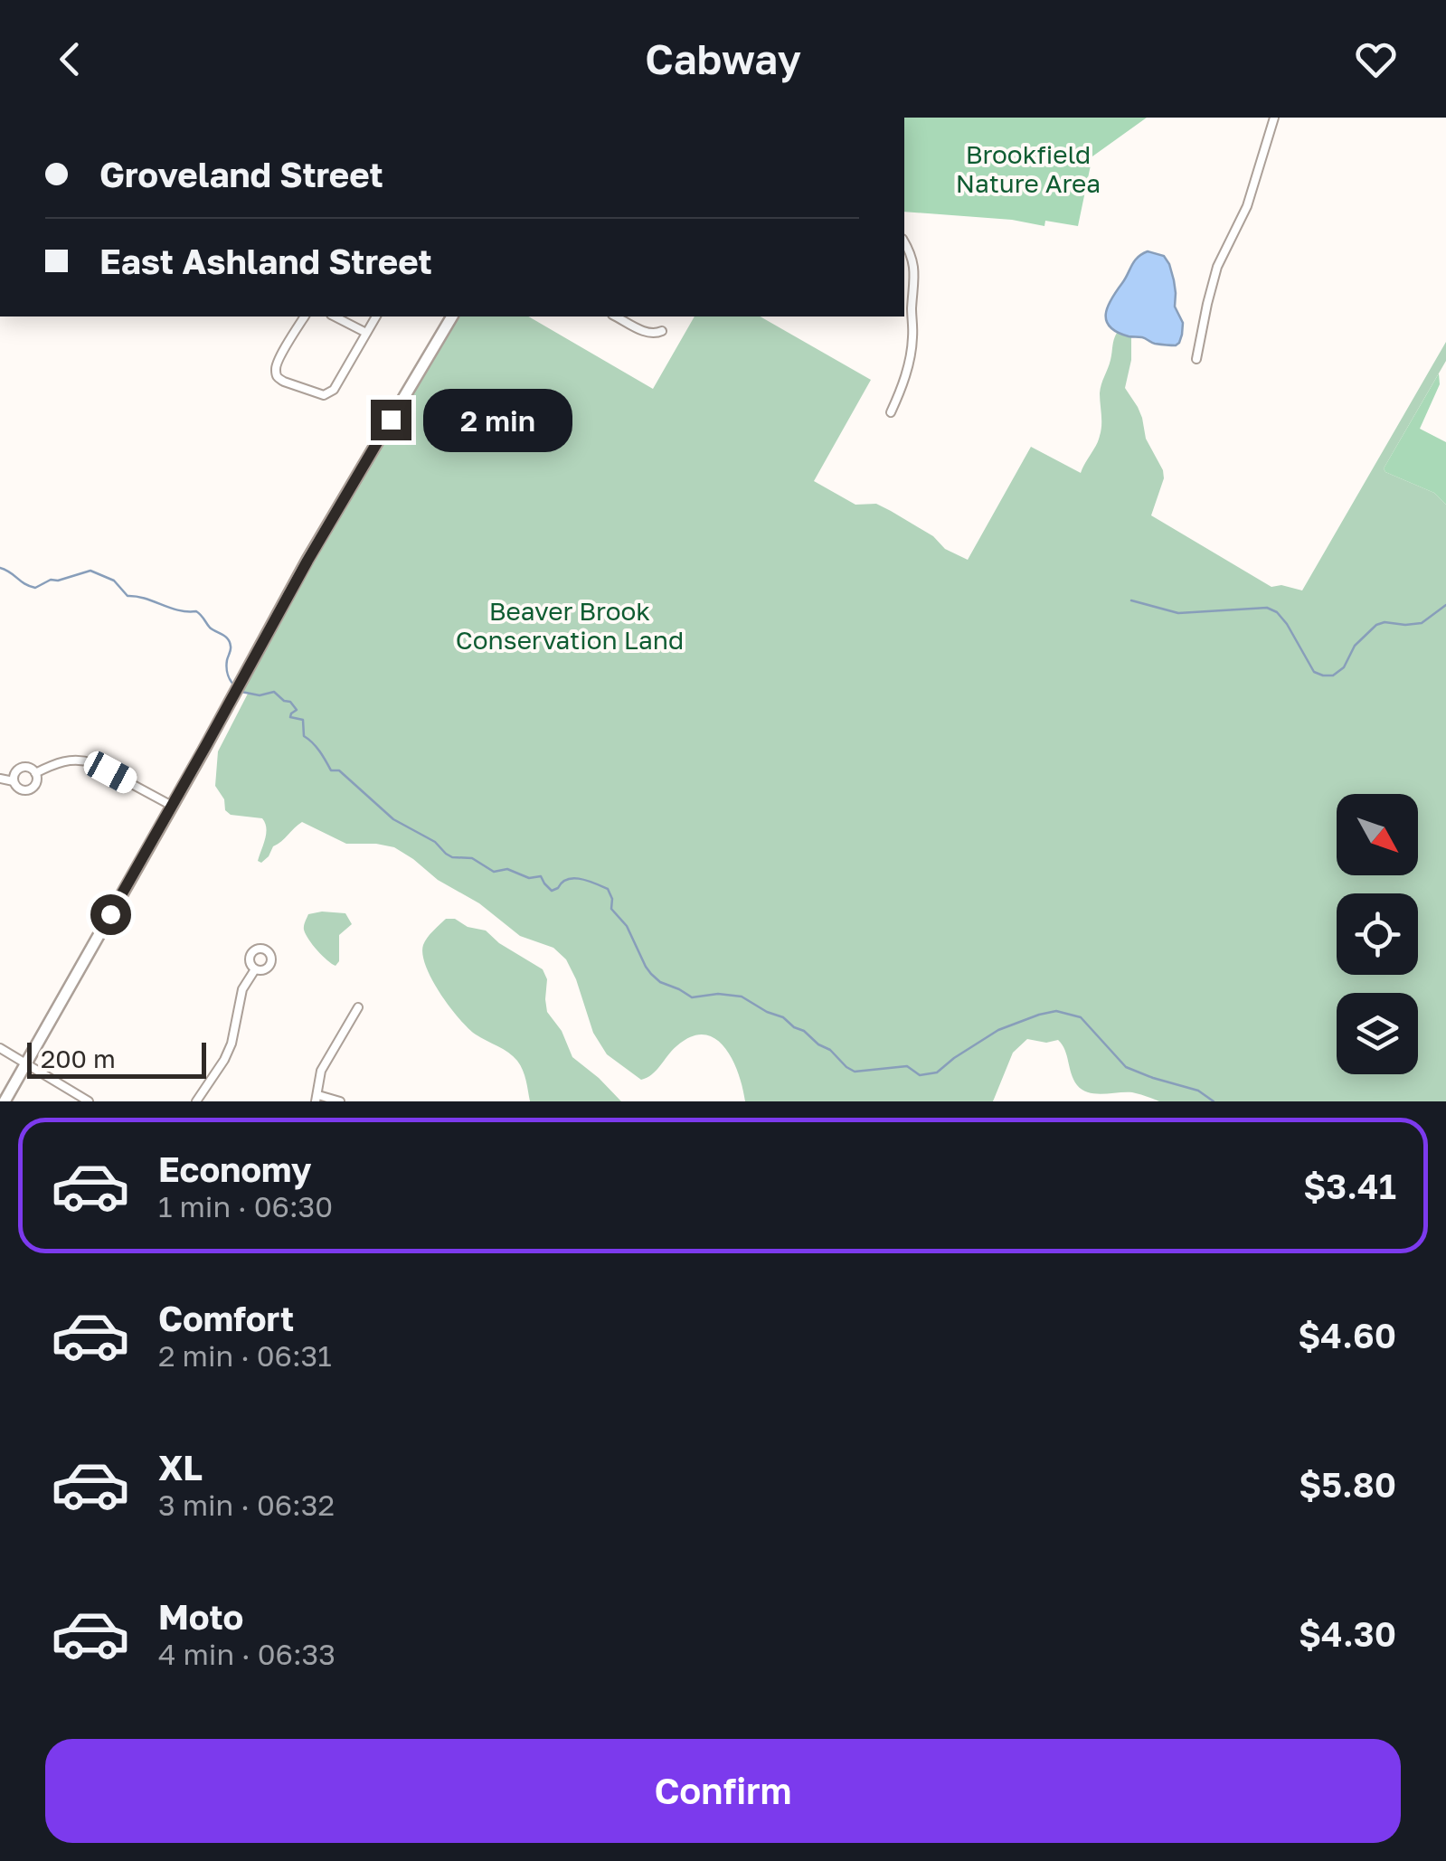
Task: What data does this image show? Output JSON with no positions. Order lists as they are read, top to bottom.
{
  "parks": ["Brookfield Nature Area", "Beaver Brook Conservation Land"],
  "scale_bar": "200 m",
  "north": "bottom right",
  "page": {
    "header": "Cabway",
    "banner": ["Groveland Street", "East Ashland Street"],
    "bubble": "2 min",
    "scale": "200 m",
    "list": [
      {
        "name": "Economy",
        "note": "1 min · 06:30",
        "value": "$3.41"
      },
      {
        "name": "Comfort",
        "note": "2 min · 06:31",
        "value": "$4.60"
      },
      {
        "name": "XL",
        "note": "3 min · 06:32",
        "value": "$5.80"
      },
      {
        "name": "Moto",
        "note": "4 min · 06:33",
        "value": "$4.30"
      }
    ],
    "buttons": "Confirm"
  }
}
